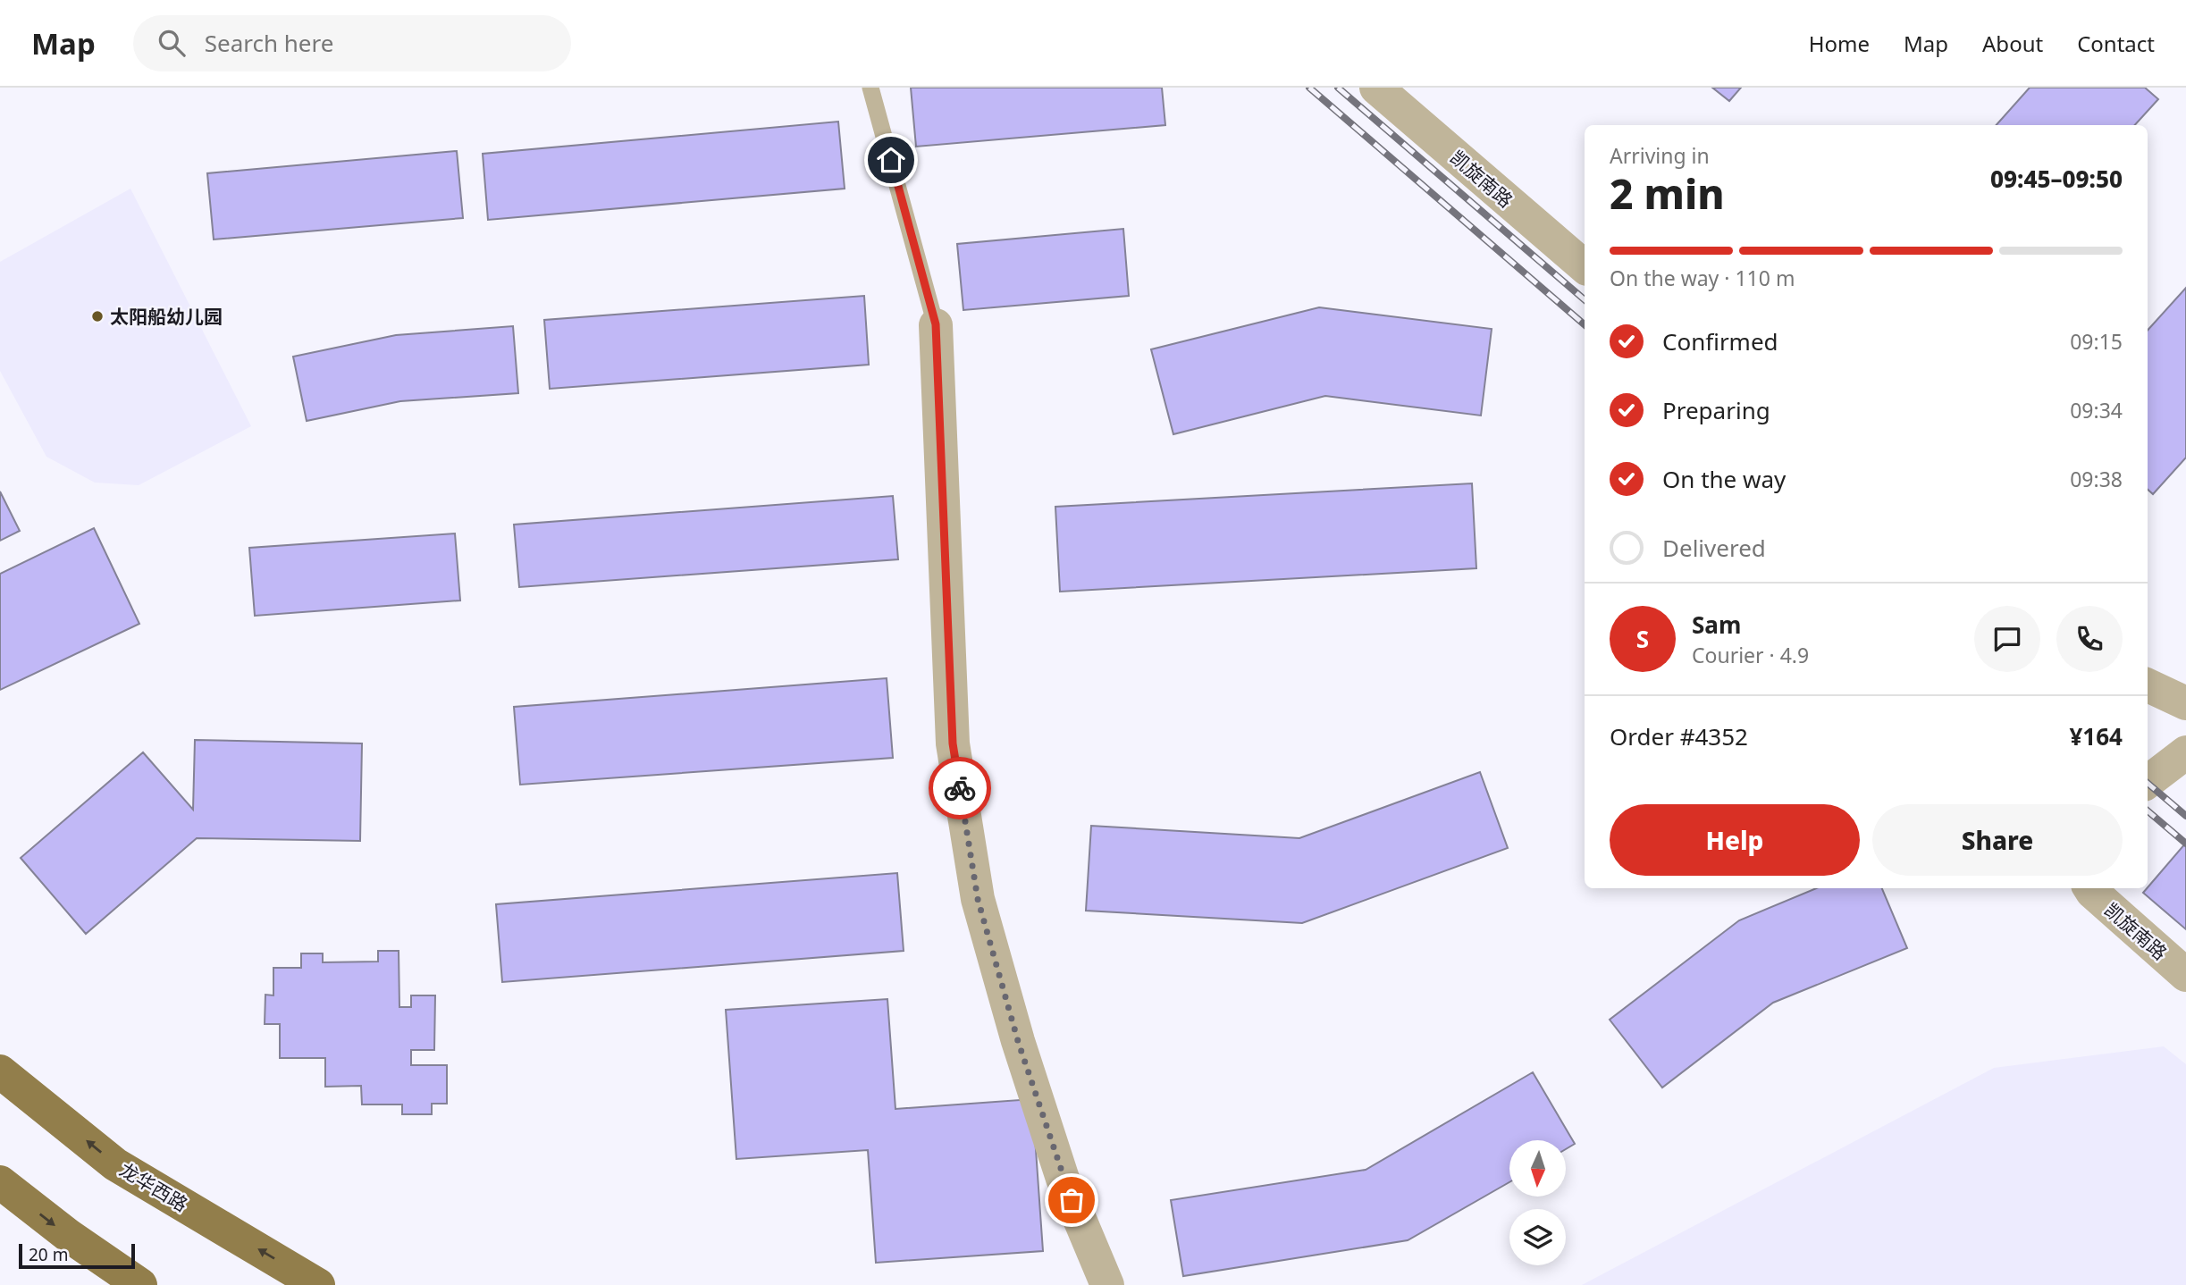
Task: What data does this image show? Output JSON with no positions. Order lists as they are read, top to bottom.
{
  "streets": {
    "main road": ["龙华西路"],
    "street": ["凯旋南路"]
  },
  "places": ["太阳船幼儿园"],
  "scale_bar": "20 m",
  "north": "bottom",
  "page": {
    "header": "Map",
    "search": "Search here",
    "nav": [
      "Home",
      "Map",
      "About",
      "Contact"
    ],
    "heading": ["2 min", "Arriving in", "09:45–09:50"],
    "panel": [
      "Sam",
      "Courier · 4.9",
      "Order #4352",
      "¥164"
    ],
    "bar": "On the way · 110 m",
    "list": [
      ["Confirmed", "09:15"],
      ["Preparing", "09:34"],
      ["On the way", "09:38"],
      "Delivered"
    ],
    "round": "S",
    "buttons": ["Help", "Share"],
    "scale": "20 m"
  }
}
